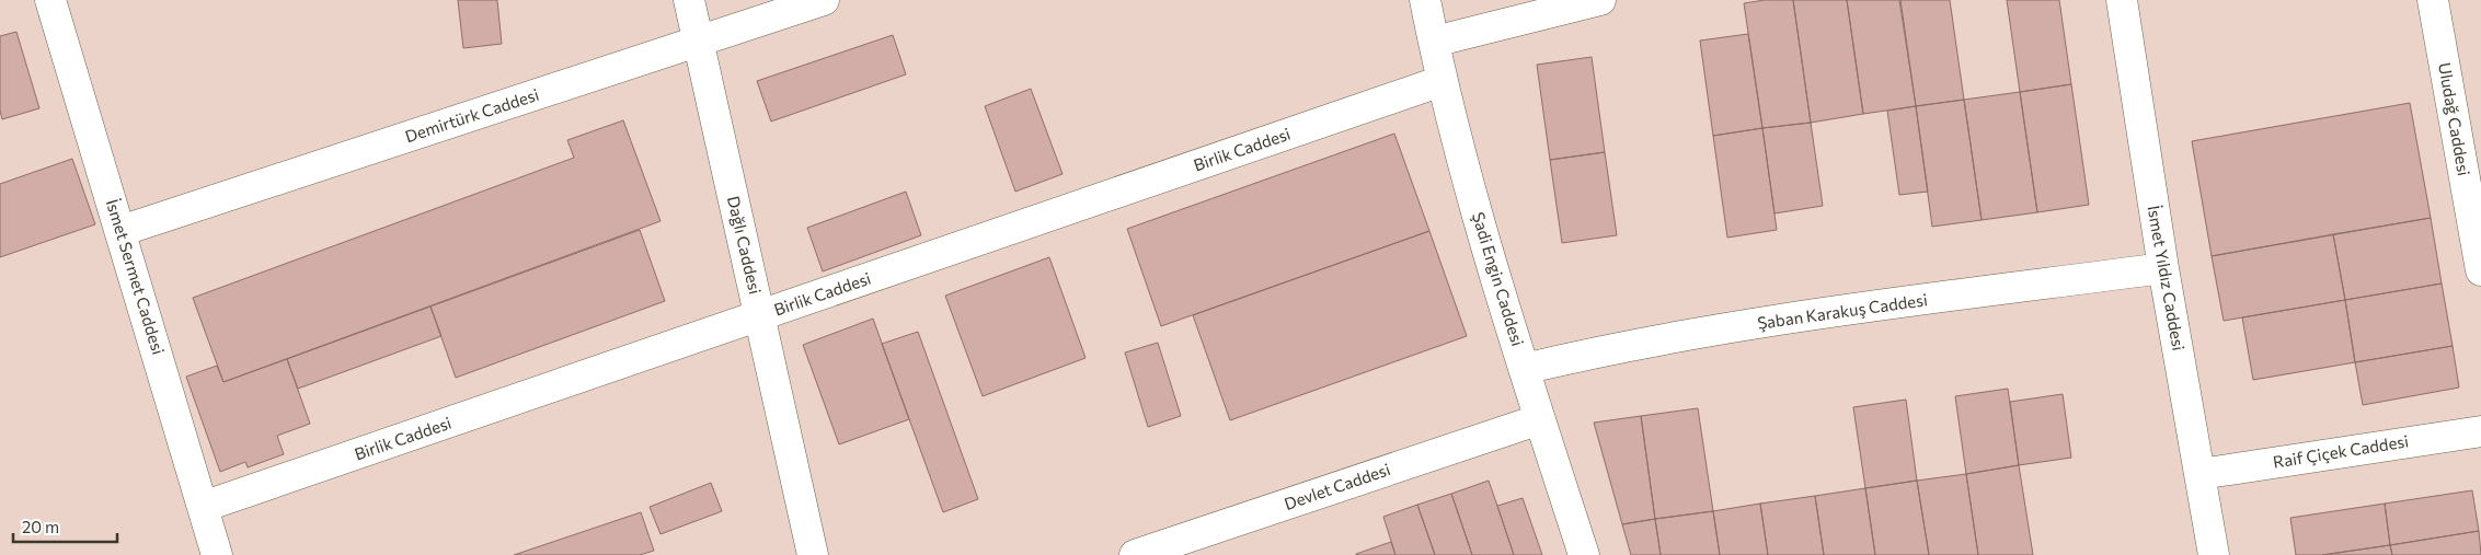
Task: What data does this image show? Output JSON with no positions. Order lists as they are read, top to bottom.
{
  "streets": {
    "street": [
      "Demirtürk Caddesi",
      "Uludağ Caddesi",
      "Birlik Caddesi",
      "Dağlı Caddesi",
      "İsmet Sermet Caddesi",
      "İsmet Yıldız Caddesi",
      "Şadi Engin Caddesi",
      "Şaban Karakuş Caddesi",
      "Raif Çiçek Caddesi",
      "Devlet Caddesi"
    ]
  },
  "crossings": [
    ["Demirtürk Caddesi", "Dağlı Caddesi"],
    ["Demirtürk Caddesi", "İsmet Sermet Caddesi"],
    ["Birlik Caddesi", "Dağlı Caddesi"],
    ["Birlik Caddesi", "İsmet Sermet Caddesi"],
    ["Birlik Caddesi", "Şadi Engin Caddesi"],
    ["İsmet Yıldız Caddesi", "Şaban Karakuş Caddesi"],
    ["İsmet Yıldız Caddesi", "Raif Çiçek Caddesi"],
    ["Şadi Engin Caddesi", "Şaban Karakuş Caddesi"],
    ["Şadi Engin Caddesi", "Devlet Caddesi"]
  ],
  "scale_bar": "20 m"
}
